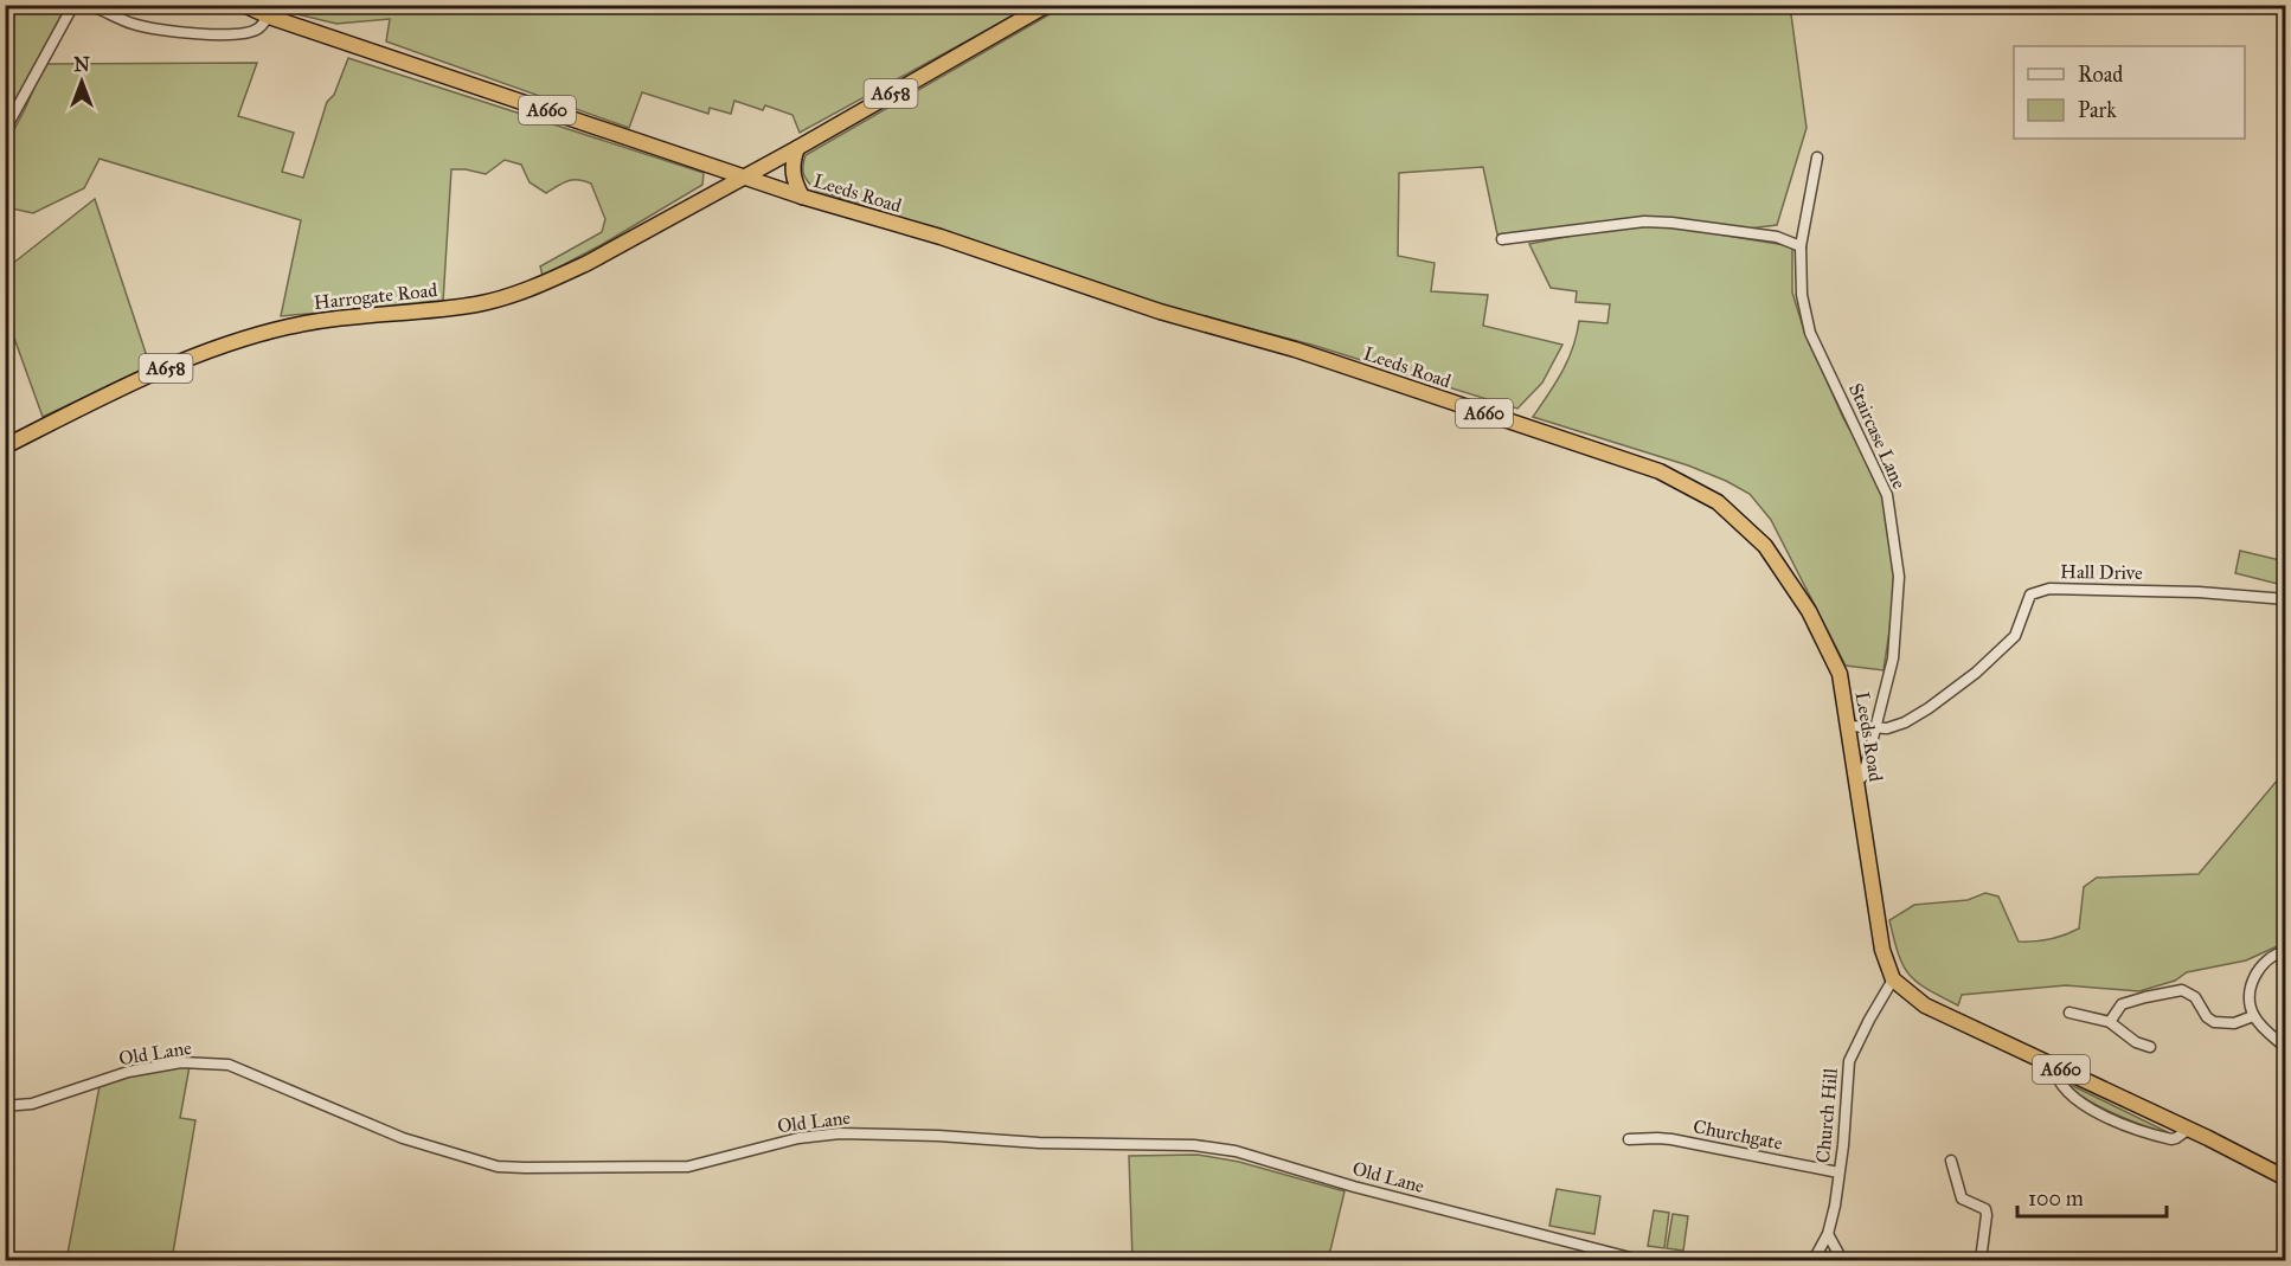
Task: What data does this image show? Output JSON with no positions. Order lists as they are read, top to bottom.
{
  "streets": {
    "highway": [
      "A658",
      "A660",
      "Leeds Road",
      "Harrogate Road"
    ],
    "street": [
      "Staircase Lane",
      "Hall Drive",
      "Old Lane",
      "Church Hill",
      "Churchgate"
    ]
  },
  "crossings": [
    ["A658", "Leeds Road"],
    ["A658", "Harrogate Road"],
    ["A660", "Leeds Road"],
    ["A660", "Church Hill"],
    ["Leeds Road", "Harrogate Road"],
    ["Leeds Road", "Staircase Lane"],
    ["Leeds Road", "Hall Drive"],
    ["Leeds Road", "Church Hill"],
    ["Staircase Lane", "Hall Drive"],
    ["Church Hill", "Churchgate"]
  ],
  "legend": ["Road", "Park"],
  "scale_bar": "100 m",
  "north": "top"
}
